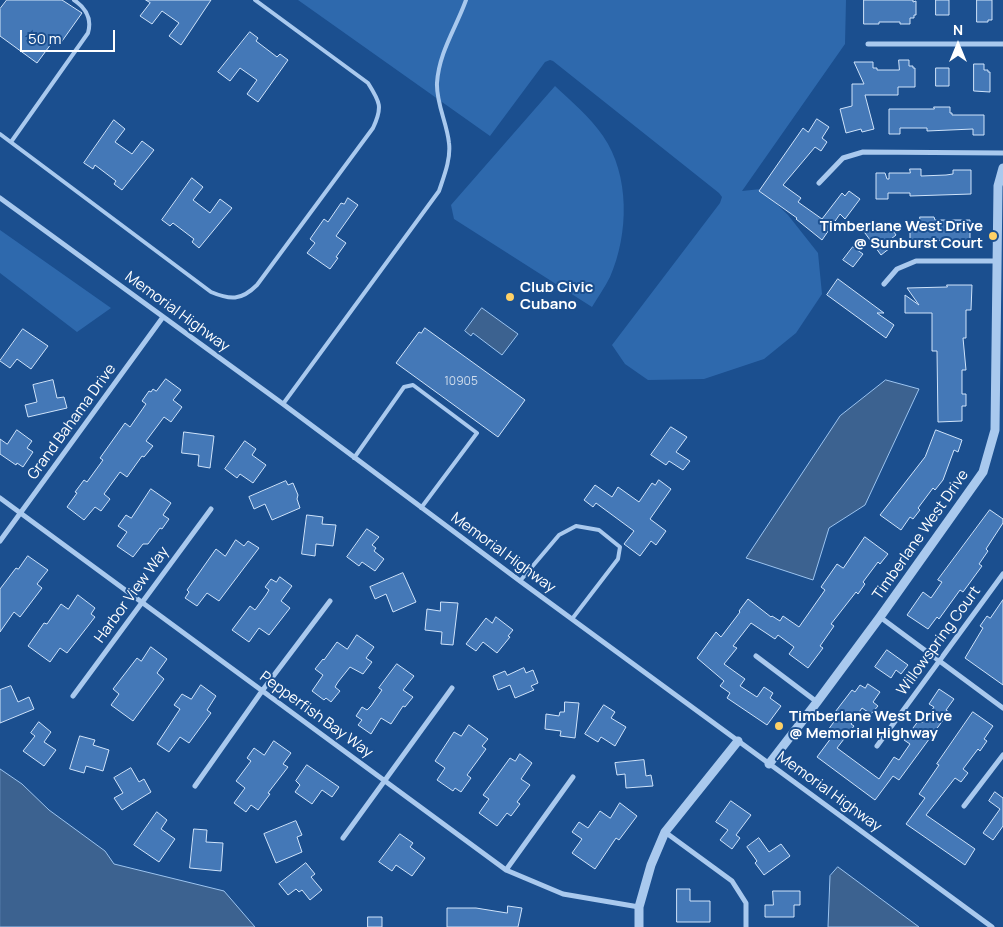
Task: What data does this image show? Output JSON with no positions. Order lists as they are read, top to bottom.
{
  "streets": {
    "street": [
      "Memorial Highway",
      "Grand Bahama Drive",
      "Timberlane West Drive",
      "Harbor View Way",
      "Willowspring Court",
      "Pepperfish Bay Way"
    ]
  },
  "crossings": [
    ["Memorial Highway", "Grand Bahama Drive"],
    ["Memorial Highway", "Timberlane West Drive"],
    ["Grand Bahama Drive", "Pepperfish Bay Way"],
    ["Harbor View Way", "Pepperfish Bay Way"]
  ],
  "places": ["Timberlane West Drive @ Sunburst Court", "Club Civic Cubano", "Timberlane West Drive @ Memorial Highway"],
  "house_numbers": ["10905"],
  "scale_bar": "50 m",
  "north": "top"
}
